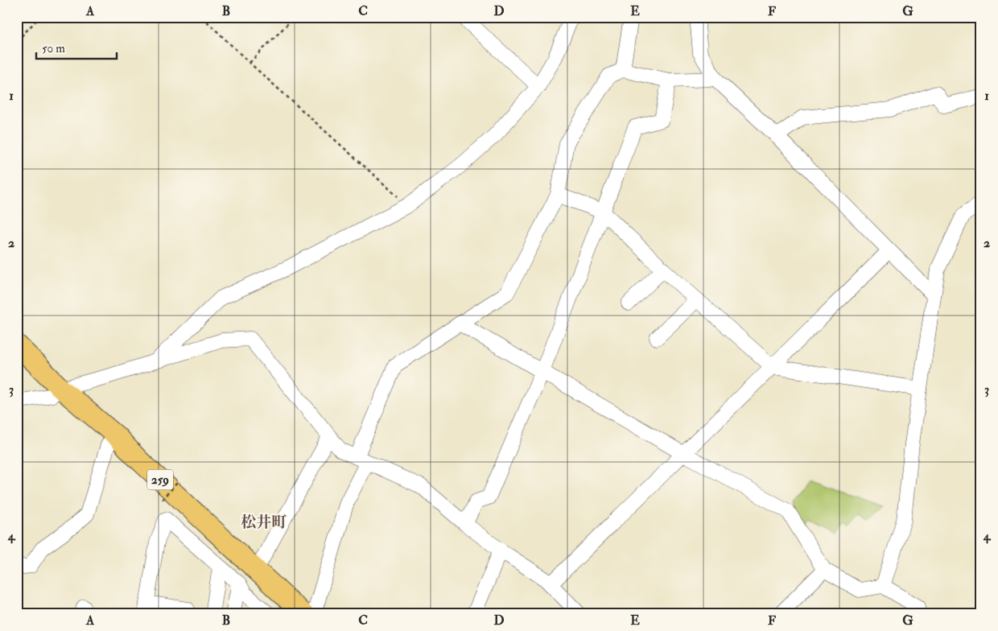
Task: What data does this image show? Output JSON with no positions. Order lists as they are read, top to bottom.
{
  "streets": {
    "highway": ["259"]
  },
  "districts": ["松井町"],
  "scale_bar": "50 m",
  "grid": {
    "columns": [
      "A",
      "B",
      "C",
      "D",
      "E",
      "F",
      "G"
    ],
    "rows": [
      "1",
      "2",
      "3",
      "4"
    ]
  }
}
